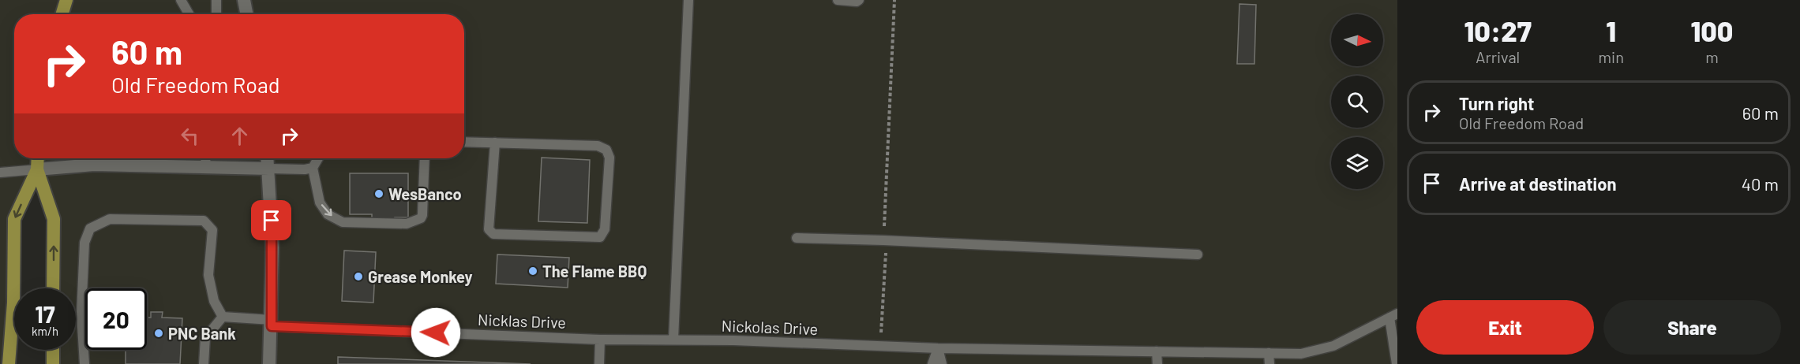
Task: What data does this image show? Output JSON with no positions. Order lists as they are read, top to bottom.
{
  "streets": {
    "lane": ["Nicklas Drive", "Nickolas Drive"]
  },
  "crossings": [
    ["Nicklas Drive", "Nickolas Drive"]
  ],
  "places": [
    "WesBanco",
    "The Flame BBQ",
    "Grease Monkey",
    "PNC Bank"
  ],
  "north": "right",
  "page": {
    "eta": [
      "10:27",
      "Arrival",
      "1",
      "min",
      "100",
      "m"
    ],
    "turn": ["60 m", "Old Freedom Road"],
    "list": [
      {
        "name": "Turn right",
        "note": "Old Freedom Road",
        "value": "60 m"
      },
      {
        "name": "Arrive at destination",
        "value": "40 m"
      }
    ],
    "speed": "17 km/h",
    "limit": "20",
    "buttons": ["Exit", "Share"]
  }
}
